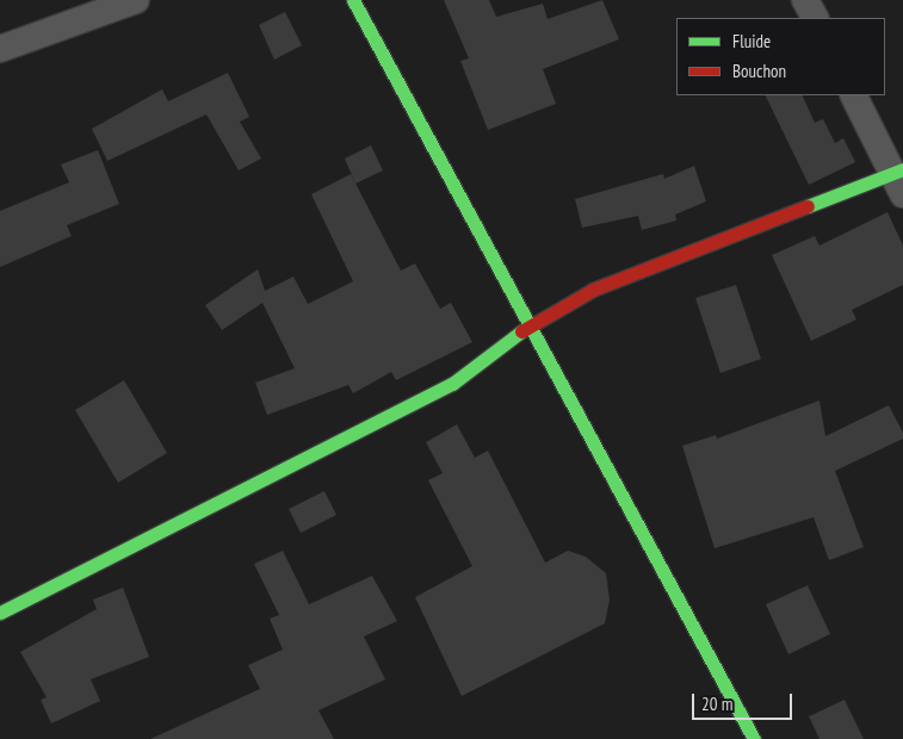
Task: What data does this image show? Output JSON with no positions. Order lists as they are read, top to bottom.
{
  "legend": ["Fluide", "Bouchon"],
  "scale_bar": "20 m"
}
